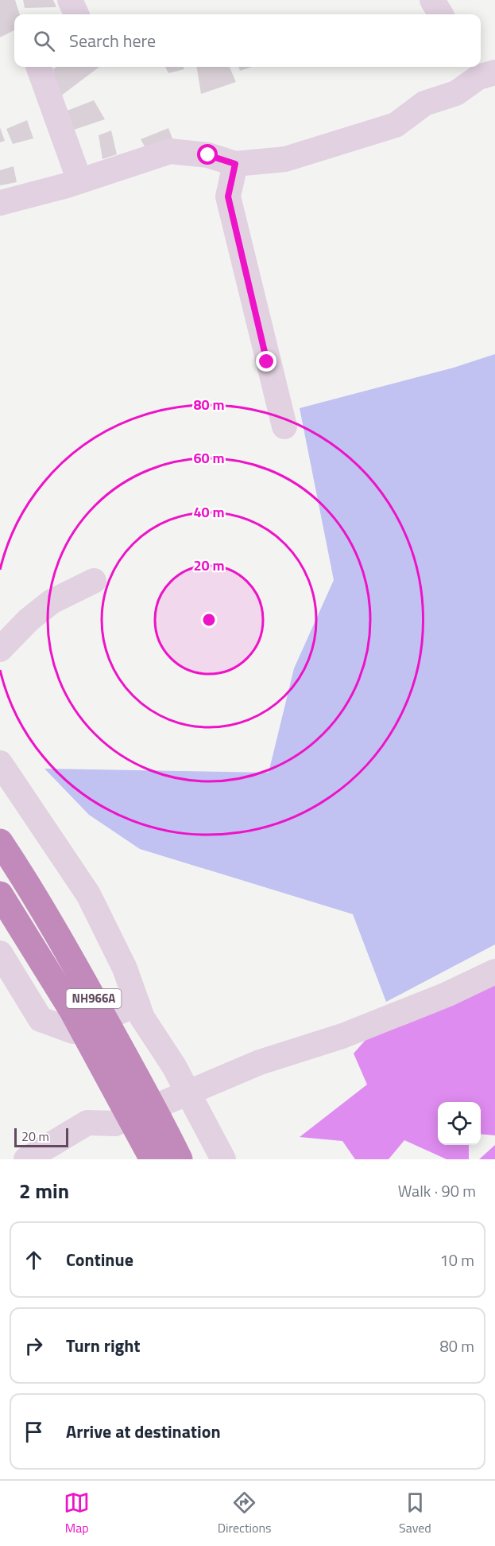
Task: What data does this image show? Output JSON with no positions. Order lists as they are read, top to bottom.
{
  "streets": {
    "highway": ["NH966A"]
  },
  "scale_bar": "20 m",
  "page": {
    "search": "Search here",
    "scale": "20 m",
    "heading": ["2 min", "Walk · 90 m"],
    "list": [
      ["Continue", "10 m"],
      ["Turn right", "80 m"],
      "Arrive at destination"
    ],
    "nav": ["Map", "Directions", "Saved"]
  },
  "rings": [
    "80 m",
    "60 m",
    "40 m",
    "20 m"
  ]
}
